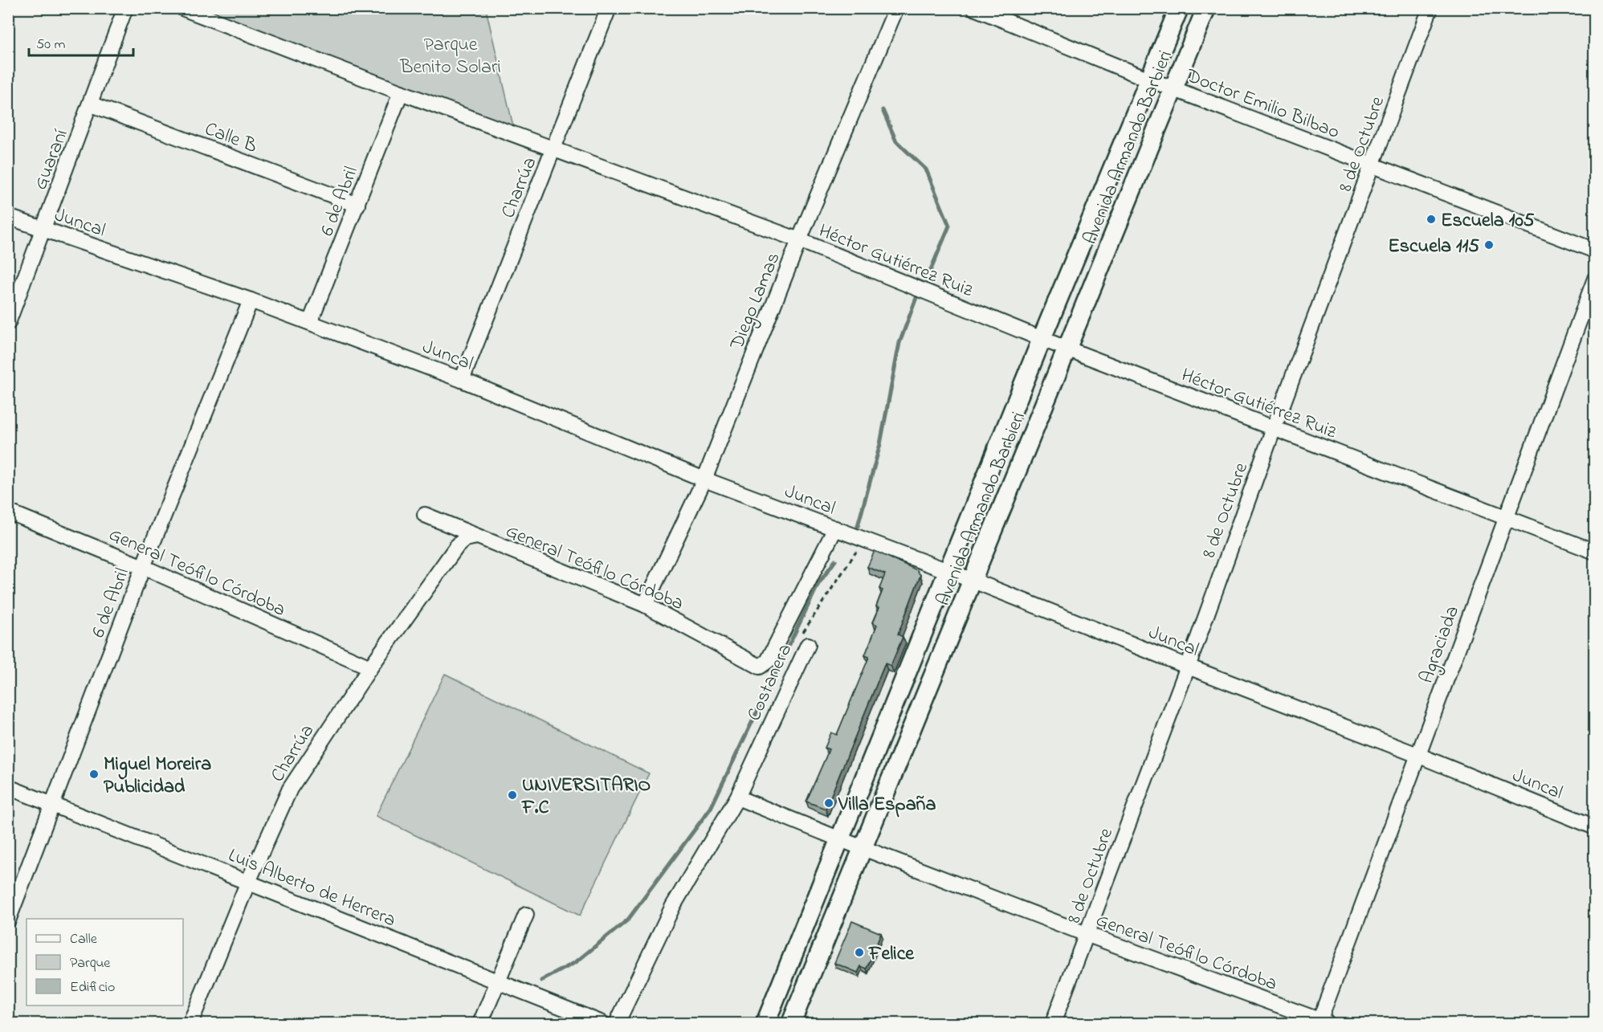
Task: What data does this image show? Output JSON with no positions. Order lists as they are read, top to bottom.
{
  "streets": {
    "street": [
      "Doctor Emilio Bilbao",
      "Calle B",
      "8 de Octubre",
      "Avenida Armando Barbieri",
      "Guaraní",
      "Charrúa",
      "6 de Abril",
      "Juncal",
      "Héctor Gutiérrez Ruiz",
      "Diego Lamas",
      "General Teófilo Córdoba",
      "Agraciada",
      "Costanera",
      "Luis Alberto de Herrera"
    ]
  },
  "crossings": [
    ["Doctor Emilio Bilbao", "8 de Octubre"],
    ["Doctor Emilio Bilbao", "Avenida Armando Barbieri"],
    ["Calle B", "Guaraní"],
    ["Calle B", "6 de Abril"],
    ["8 de Octubre", "Juncal"],
    ["8 de Octubre", "Héctor Gutiérrez Ruiz"],
    ["8 de Octubre", "General Teófilo Córdoba"],
    ["Avenida Armando Barbieri", "Juncal"],
    ["Avenida Armando Barbieri", "Héctor Gutiérrez Ruiz"],
    ["Avenida Armando Barbieri", "General Teófilo Córdoba"],
    ["Guaraní", "Juncal"],
    ["Charrúa", "Juncal"],
    ["Charrúa", "Héctor Gutiérrez Ruiz"],
    ["Charrúa", "General Teófilo Córdoba"],
    ["Charrúa", "Luis Alberto de Herrera"],
    ["6 de Abril", "Juncal"],
    ["6 de Abril", "Héctor Gutiérrez Ruiz"],
    ["6 de Abril", "General Teófilo Córdoba"],
    ["6 de Abril", "Luis Alberto de Herrera"],
    ["Juncal", "Diego Lamas"],
    ["Juncal", "General Teófilo Córdoba"],
    ["Juncal", "Agraciada"],
    ["Juncal", "Costanera"],
    ["Héctor Gutiérrez Ruiz", "Diego Lamas"],
    ["Héctor Gutiérrez Ruiz", "Agraciada"],
    ["Diego Lamas", "General Teófilo Córdoba"],
    ["General Teófilo Córdoba", "Agraciada"],
    ["General Teófilo Córdoba", "Costanera"]
  ],
  "parks": ["Parque Benito Solari"],
  "places": [
    "Escuela 105",
    "Escuela 115",
    "Miguel Moreira Publicidad",
    "UNIVERSITARIO F.C",
    "Villa España",
    "Felice"
  ],
  "legend": ["Calle", "Parque", "Edificio"],
  "scale_bar": "50 m"
}
